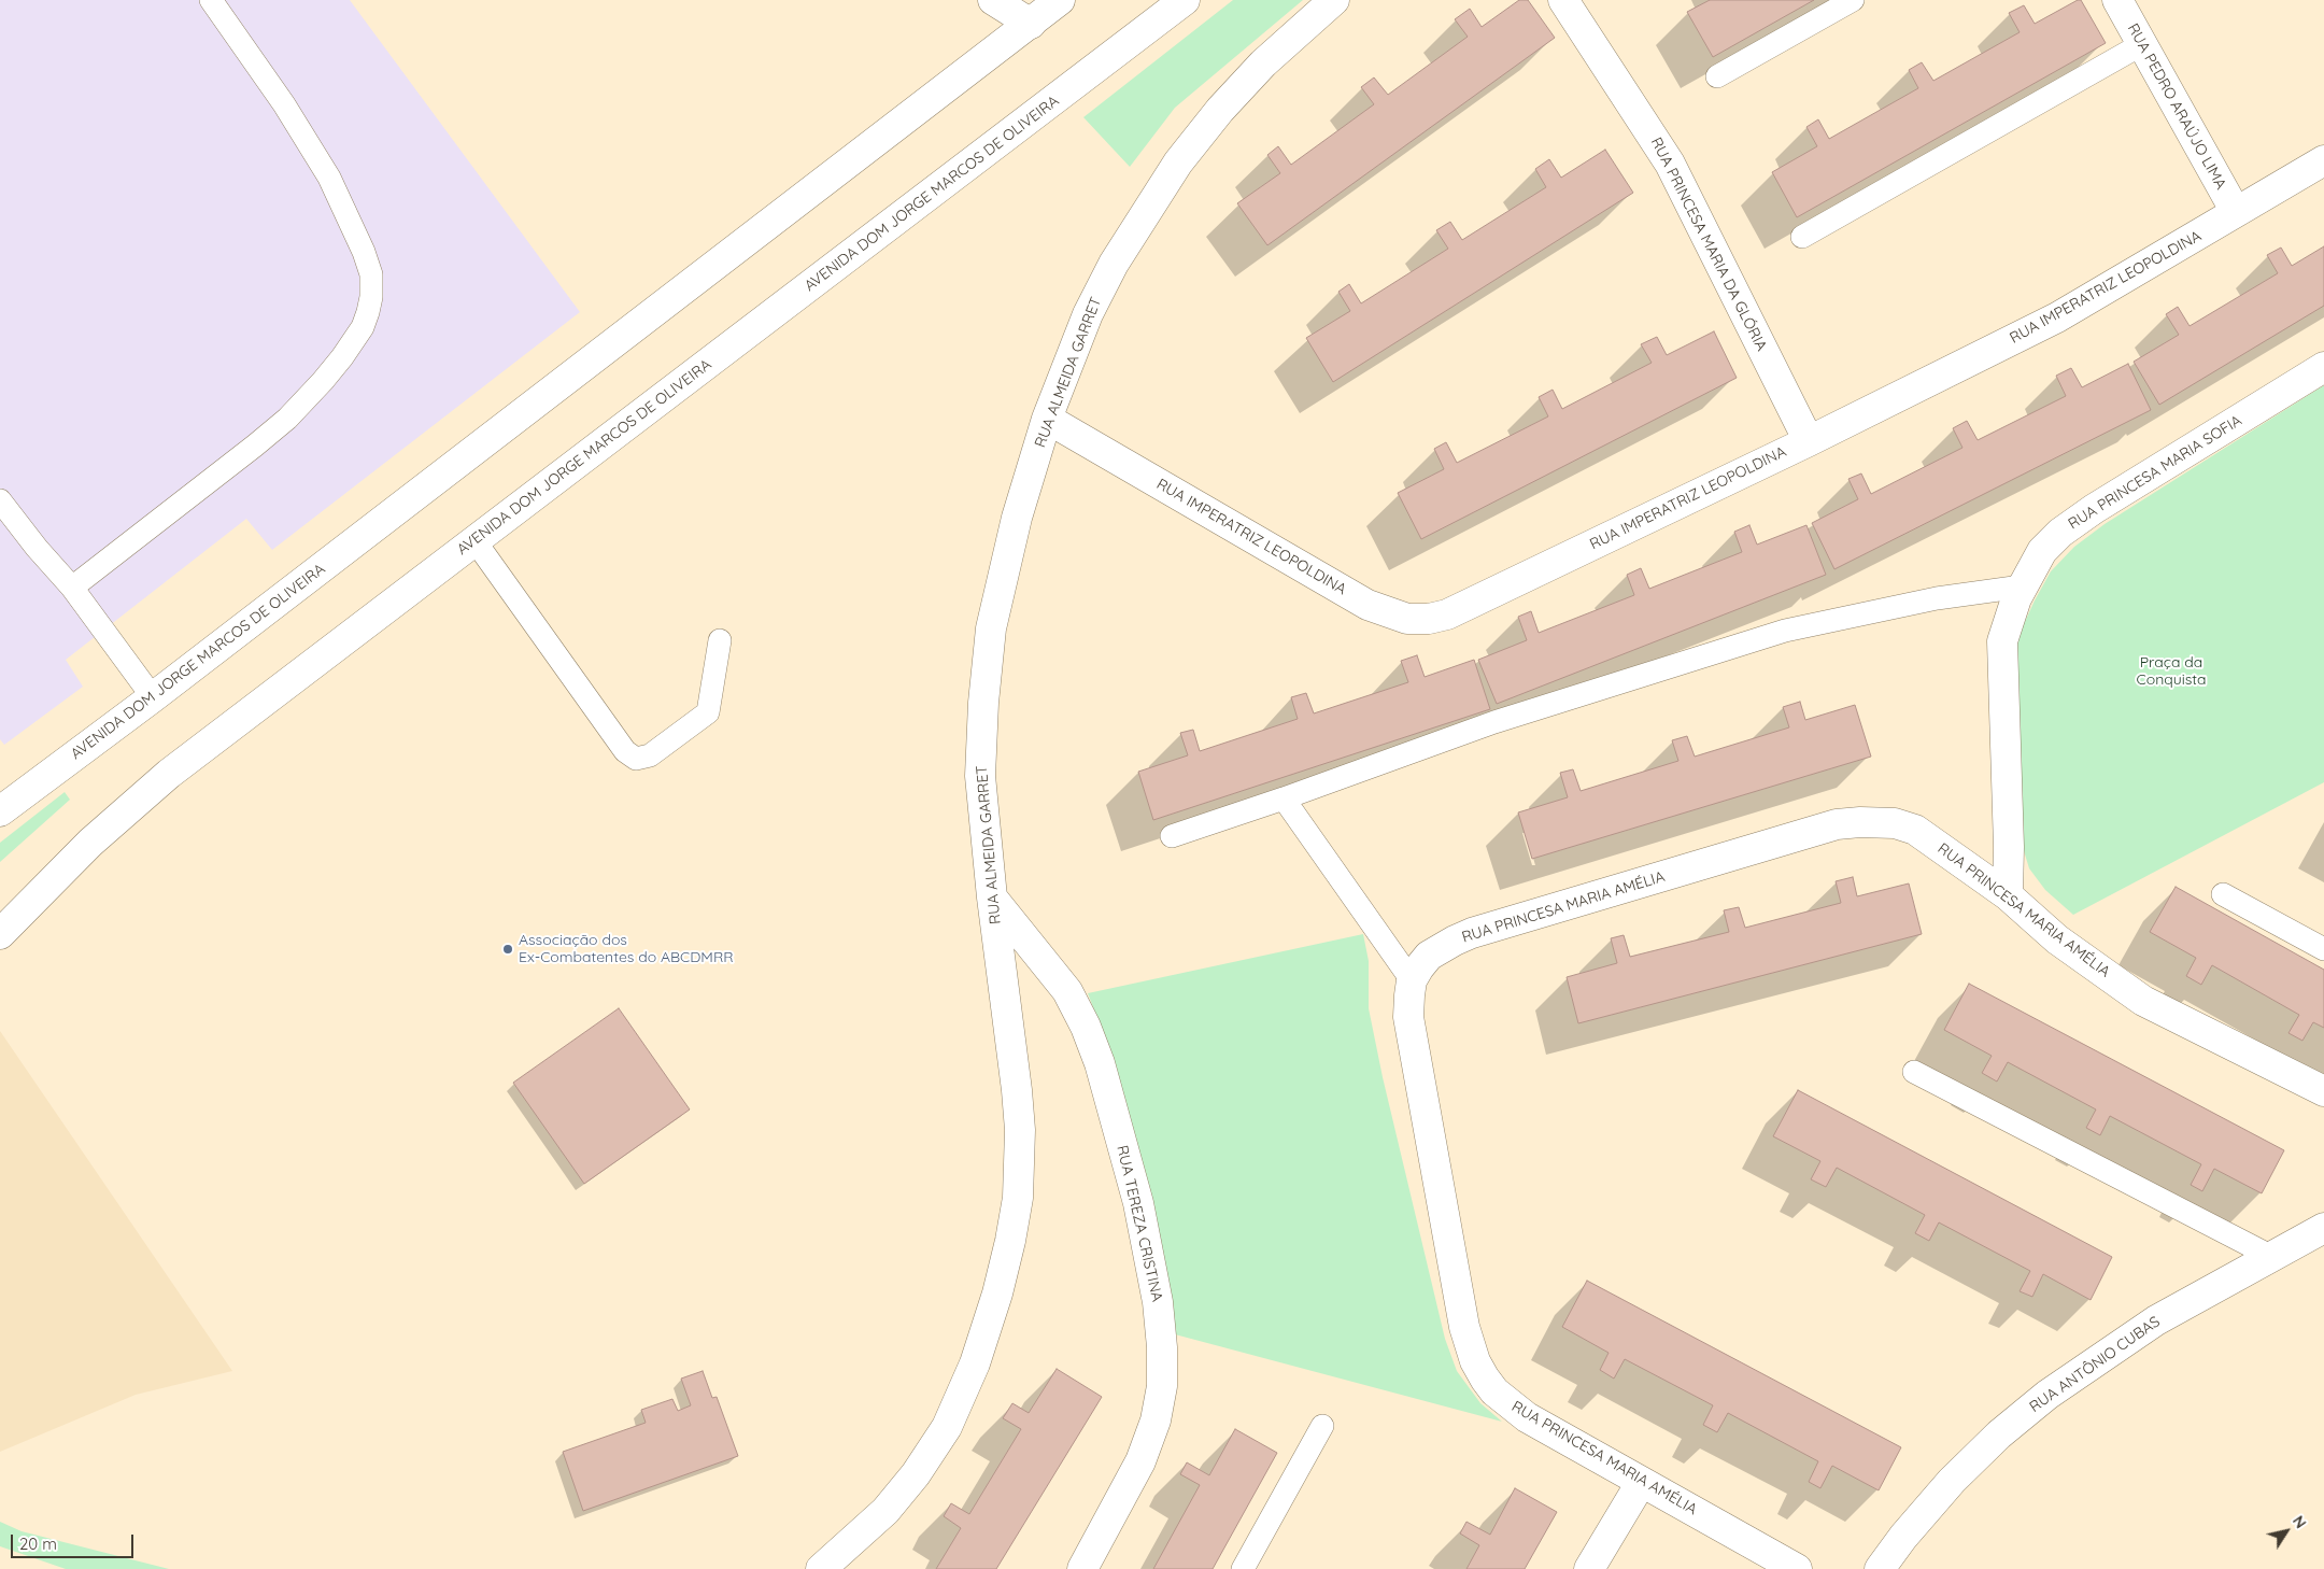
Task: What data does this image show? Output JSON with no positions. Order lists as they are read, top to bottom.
{
  "streets": {
    "street": [
      "RUA PEDRO ARAÚJO LIMA",
      "AVENIDA DOM JORGE MARCOS DE OLIVEIRA",
      "RUA PRINCESA MARIA DA GLÓRIA",
      "RUA IMPERATRIZ LEOPOLDINA",
      "RUA ALMEIDA GARRET",
      "RUA PRINCESA MARIA SOFIA",
      "RUA PRINCESA MARIA AMÉLIA",
      "RUA TEREZA CRISTINA",
      "RUA ANTÔNIO CUBAS"
    ]
  },
  "crossings": [
    ["RUA PEDRO ARAÚJO LIMA", "RUA IMPERATRIZ LEOPOLDINA"],
    ["RUA PRINCESA MARIA DA GLÓRIA", "RUA IMPERATRIZ LEOPOLDINA"],
    ["RUA IMPERATRIZ LEOPOLDINA", "RUA ALMEIDA GARRET"],
    ["RUA ALMEIDA GARRET", "RUA TEREZA CRISTINA"],
    ["RUA PRINCESA MARIA SOFIA", "RUA PRINCESA MARIA AMÉLIA"]
  ],
  "parks": ["Praça da Conquista"],
  "places": ["Associação dos Ex-Combatentes do ABCDMRR"],
  "scale_bar": "20 m",
  "north": "top right"
}
